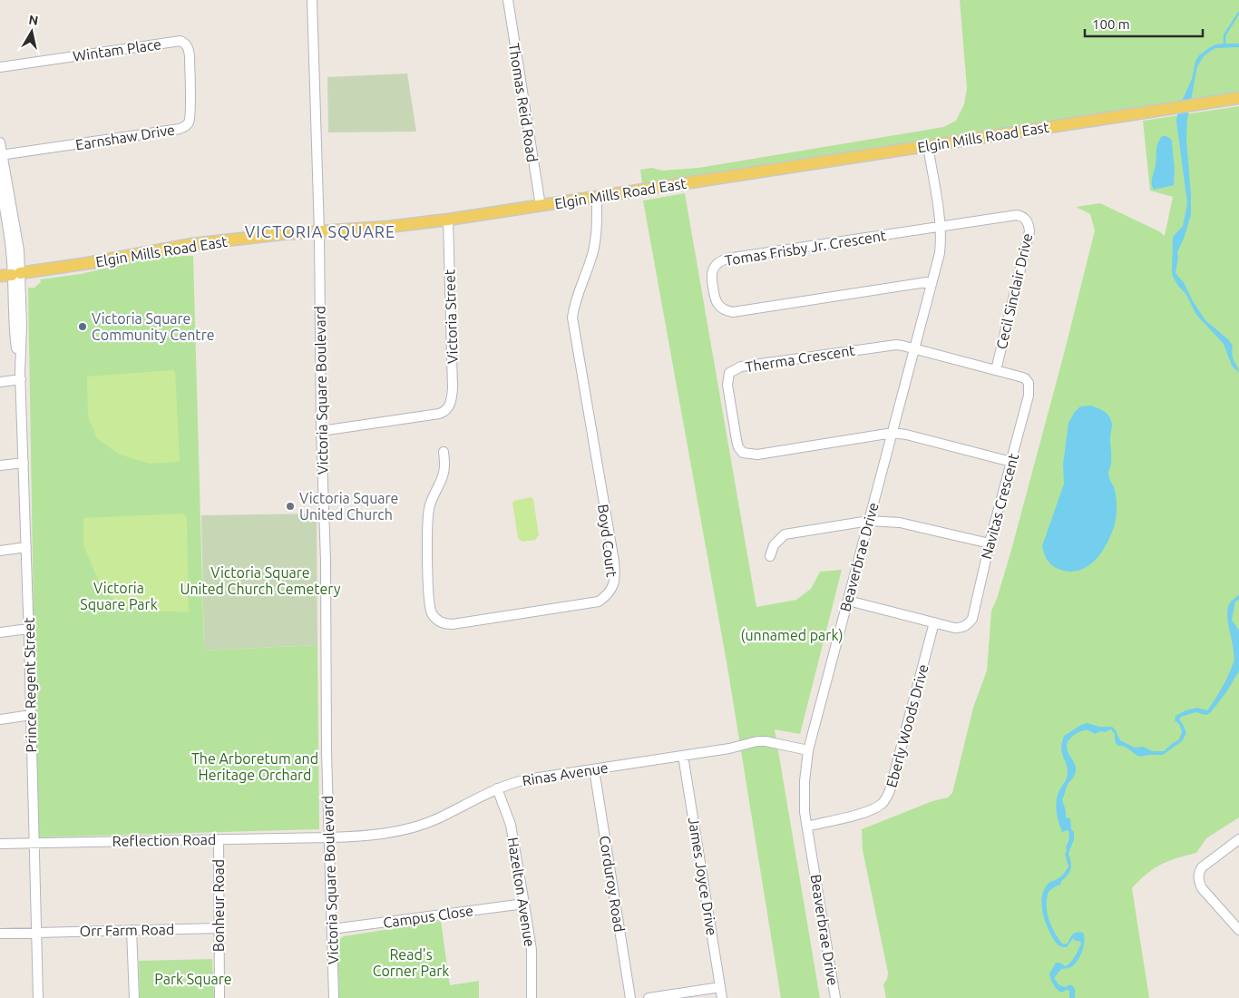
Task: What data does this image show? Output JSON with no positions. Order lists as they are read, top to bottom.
{
  "streets": {
    "main road": ["Elgin Mills Road East"],
    "street": [
      "Wintam Place",
      "Thomas Reid Road",
      "Earnshaw Drive",
      "Tomas Frisby Jr. Crescent",
      "Cecil Sinclair Drive",
      "Victoria Street",
      "Therma Crescent",
      "Victoria Square Boulevard",
      "Navitas Crescent",
      "Boyd Court",
      "Beaverbrae Drive",
      "Prince Regent Street",
      "Eberly Woods Drive",
      "Rinas Avenue",
      "Reflection Road",
      "James Joyce Drive",
      "Corduroy Road",
      "Hazelton Avenue",
      "Bonheur Road",
      "Campus Close",
      "Orr Farm Road"
    ]
  },
  "crossings": [
    ["Wintam Place", "Earnshaw Drive"],
    ["Thomas Reid Road", "Elgin Mills Road East"],
    ["Earnshaw Drive", "Prince Regent Street"],
    ["Elgin Mills Road East", "Victoria Street"],
    ["Elgin Mills Road East", "Victoria Square Boulevard"],
    ["Elgin Mills Road East", "Boyd Court"],
    ["Elgin Mills Road East", "Beaverbrae Drive"],
    ["Elgin Mills Road East", "Prince Regent Street"],
    ["Tomas Frisby Jr. Crescent", "Cecil Sinclair Drive"],
    ["Tomas Frisby Jr. Crescent", "Beaverbrae Drive"],
    ["Cecil Sinclair Drive", "Navitas Crescent"],
    ["Cecil Sinclair Drive", "Beaverbrae Drive"],
    ["Victoria Street", "Victoria Square Boulevard"],
    ["Therma Crescent", "Navitas Crescent"],
    ["Therma Crescent", "Beaverbrae Drive"],
    ["Victoria Square Boulevard", "Rinas Avenue"],
    ["Victoria Square Boulevard", "Reflection Road"],
    ["Victoria Square Boulevard", "Campus Close"],
    ["Navitas Crescent", "Beaverbrae Drive"],
    ["Navitas Crescent", "Eberly Woods Drive"],
    ["Beaverbrae Drive", "Eberly Woods Drive"],
    ["Beaverbrae Drive", "Rinas Avenue"],
    ["Prince Regent Street", "Reflection Road"],
    ["Prince Regent Street", "Orr Farm Road"],
    ["Rinas Avenue", "Reflection Road"],
    ["Rinas Avenue", "James Joyce Drive"],
    ["Rinas Avenue", "Corduroy Road"],
    ["Rinas Avenue", "Hazelton Avenue"],
    ["Reflection Road", "Bonheur Road"],
    ["Hazelton Avenue", "Campus Close"],
    ["Bonheur Road", "Orr Farm Road"]
  ],
  "districts": ["VICTORIA SQUARE"],
  "parks": [
    "Victoria Square United Church Cemetery",
    "Victoria Square Park",
    "(unnamed park)",
    "The Arboretum and Heritage Orchard",
    "Read's Corner Park",
    "Park Square"
  ],
  "places": ["Victoria Square Community Centre", "Victoria Square United Church"],
  "scale_bar": "100 m",
  "north": "top"
}
